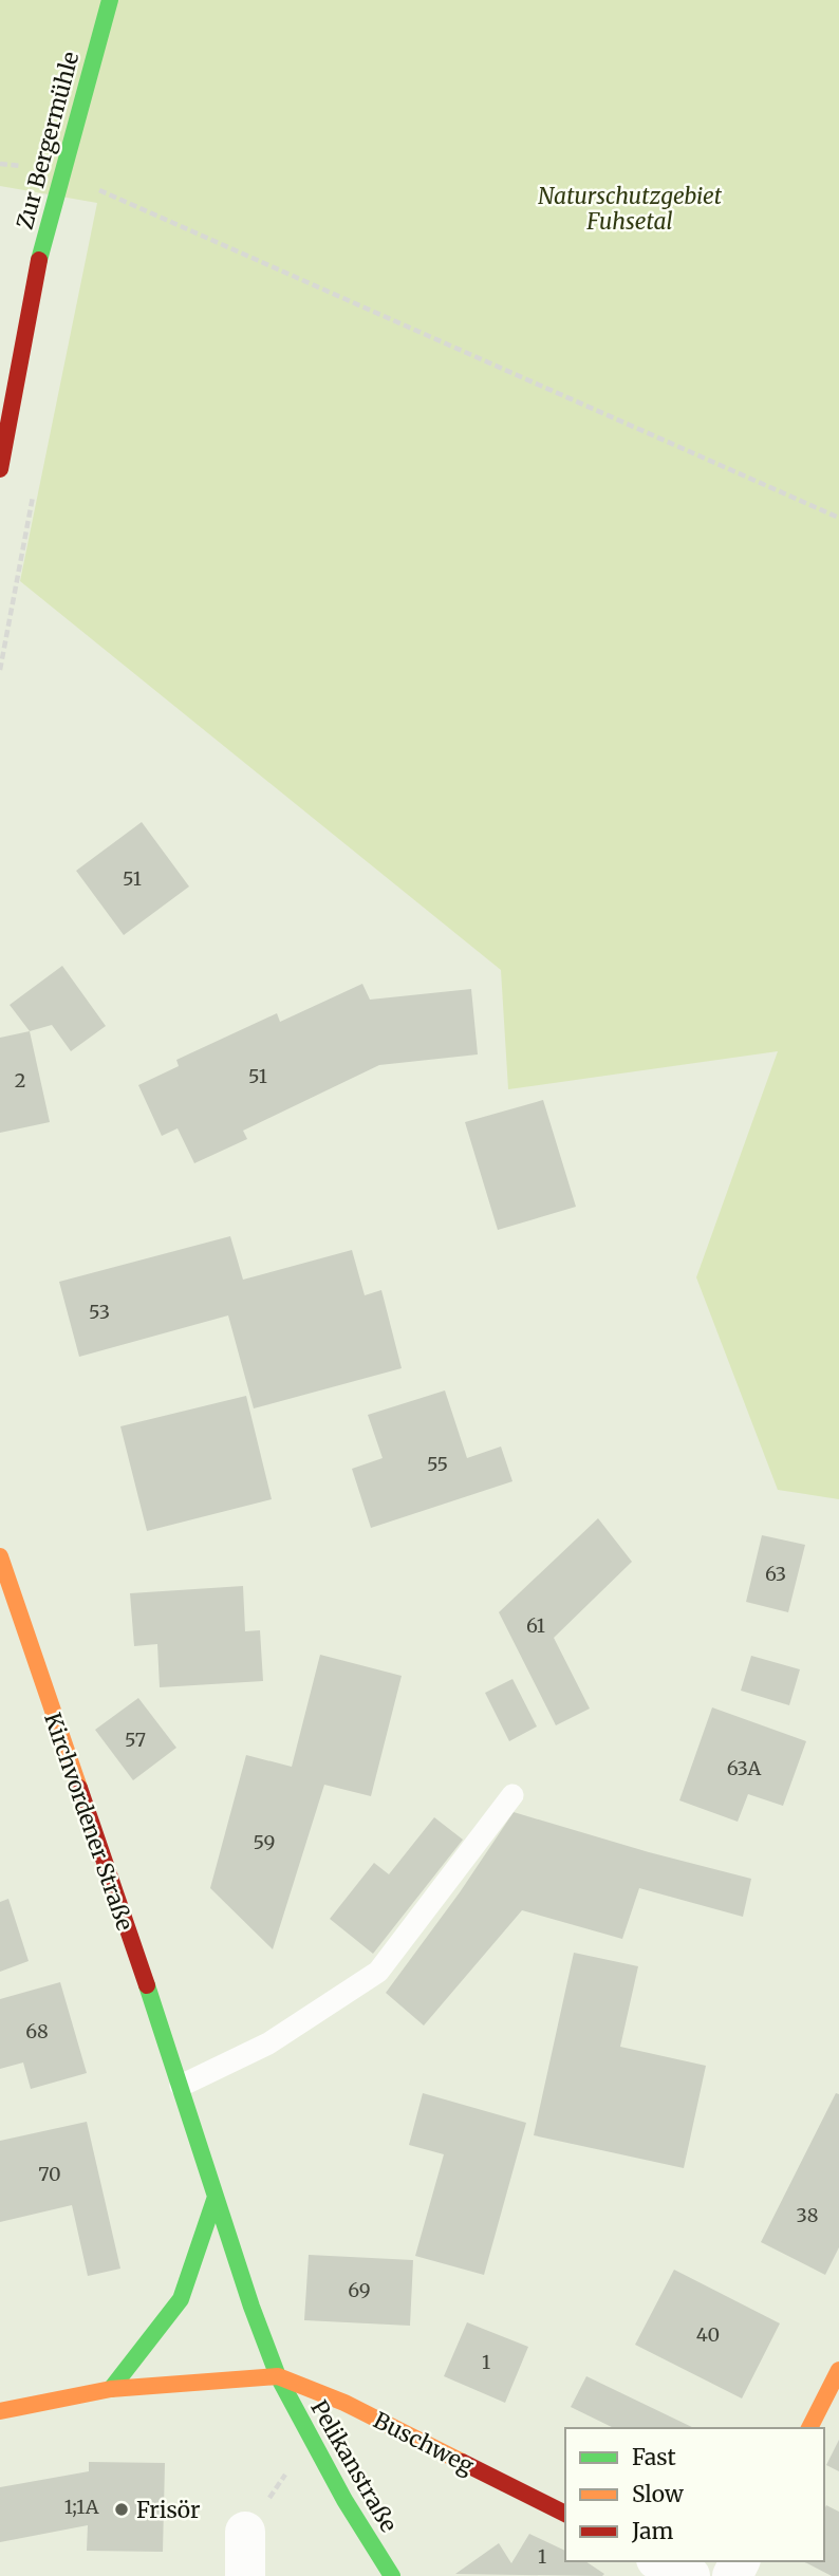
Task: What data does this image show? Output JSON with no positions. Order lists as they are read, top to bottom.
{
  "streets": {
    "street": [
      "Zur Bergermühle",
      "Kirchvordener Straße",
      "Buschweg",
      "Pelikanstraße"
    ]
  },
  "crossings": [
    ["Kirchvordener Straße", "Buschweg"],
    ["Kirchvordener Straße", "Pelikanstraße"],
    ["Buschweg", "Pelikanstraße"]
  ],
  "parks": ["Naturschutzgebiet Fuhsetal"],
  "places": ["Frisör"],
  "house_numbers": [
    "51",
    "51",
    "2",
    "53",
    "55",
    "63",
    "61",
    "57",
    "63A",
    "59",
    "68",
    "70",
    "38",
    "69",
    "40",
    "1",
    "1;1A",
    "1"
  ],
  "legend": ["Fast", "Slow", "Jam"]
}
